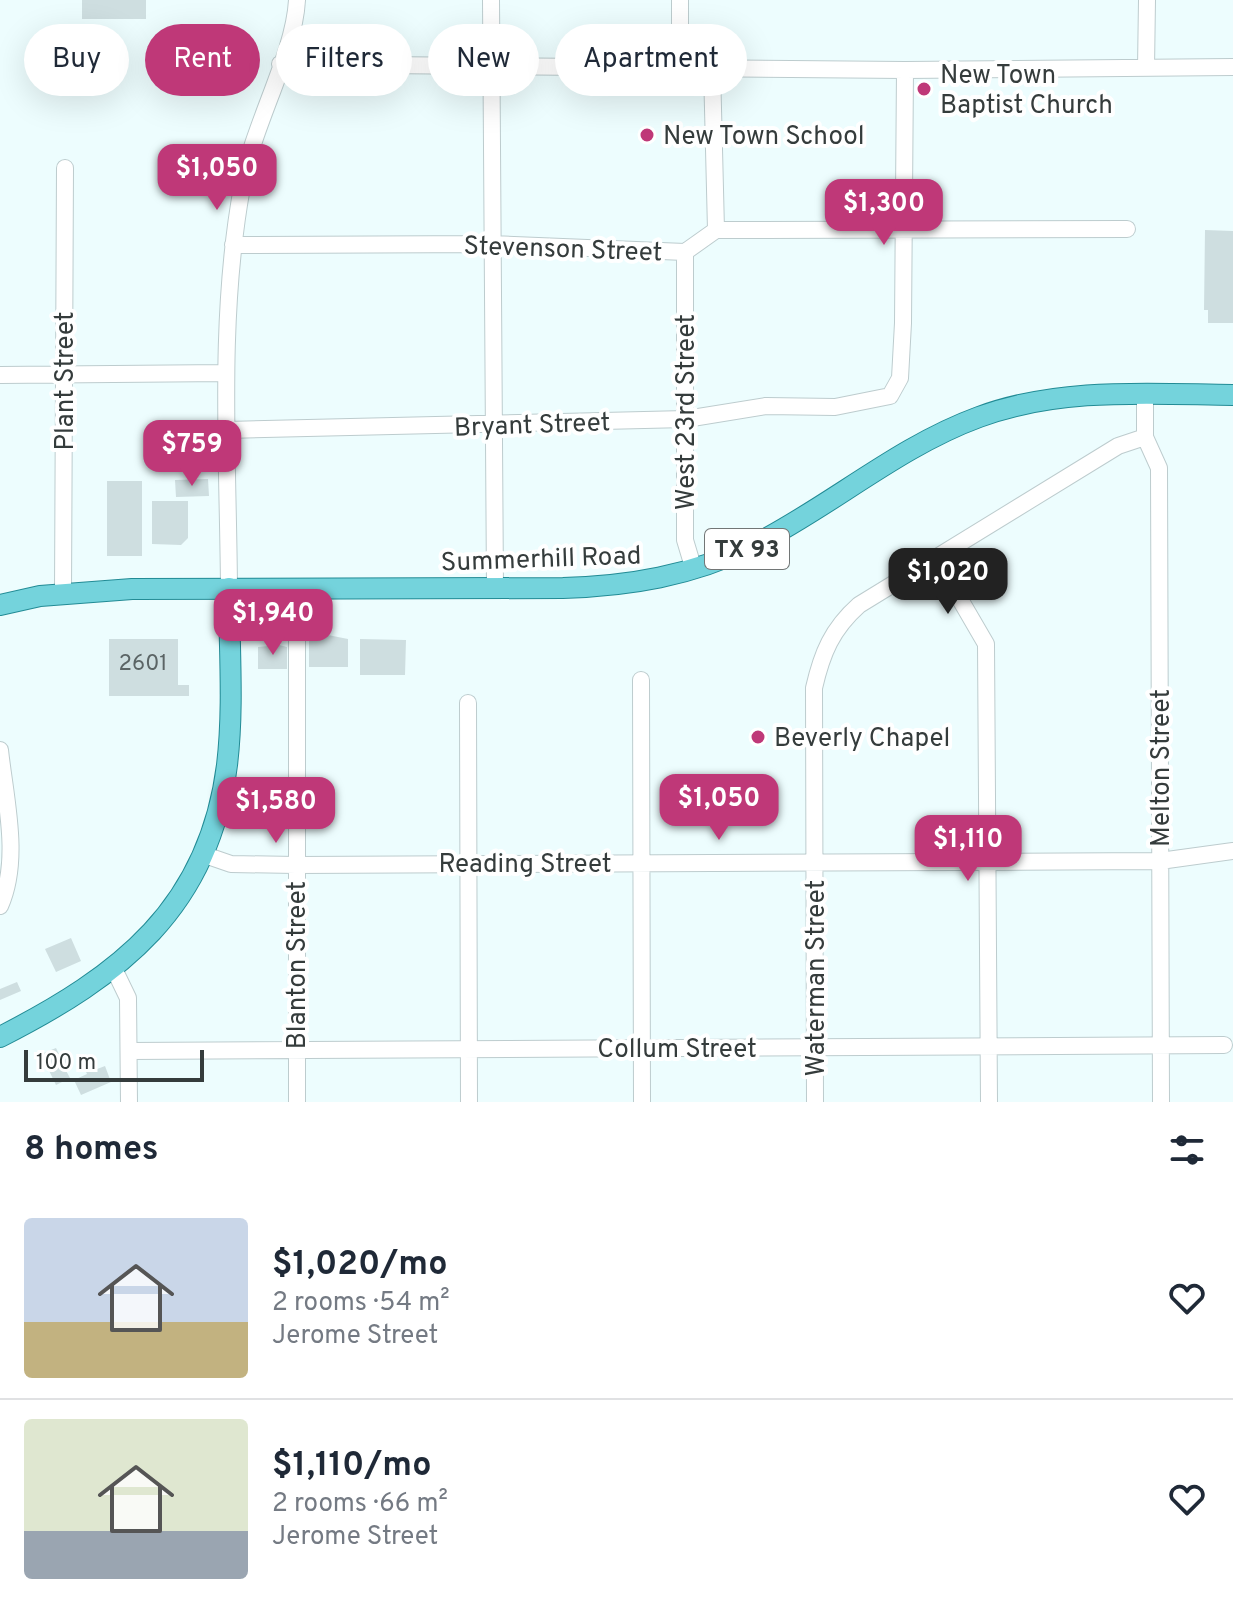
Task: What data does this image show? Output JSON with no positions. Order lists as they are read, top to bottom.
{
  "streets": {
    "main road": ["TX 93", "Summerhill Road"],
    "street": [
      "Stevenson Street",
      "Plant Street",
      "West 23rd Street",
      "Bryant Street",
      "Melton Street",
      "Reading Street",
      "Blanton Street",
      "Waterman Street",
      "Collum Street"
    ]
  },
  "crossings": [
    ["Stevenson Street", "West 23rd Street"],
    ["Plant Street", "Summerhill Road"],
    ["West 23rd Street", "Bryant Street"],
    ["West 23rd Street", "Summerhill Road"],
    ["Summerhill Road", "Blanton Street"],
    ["Melton Street", "Reading Street"],
    ["Melton Street", "Waterman Street"],
    ["Melton Street", "Collum Street"],
    ["Reading Street", "Blanton Street"],
    ["Reading Street", "Waterman Street"],
    ["Blanton Street", "Collum Street"],
    ["Waterman Street", "Collum Street"]
  ],
  "places": ["New Town Baptist Church", "New Town School", "Beverly Chapel"],
  "house_numbers": ["2601"],
  "scale_bar": "100 m",
  "page": {
    "chip": [
      "Buy",
      "Rent",
      "Filters",
      "New",
      "Apartment"
    ],
    "price": [
      "$1,050",
      "$1,300",
      "$759",
      "$1,020",
      "$1,940",
      "$1,050",
      "$1,580",
      "$1,110"
    ],
    "scale": "100 m",
    "heading": "8 homes",
    "list": [
      {
        "name": "$1,020/mo",
        "note": "2 rooms · 54 m² · Jerome Street"
      },
      {
        "name": "$1,110/mo",
        "note": "2 rooms · 66 m² · Jerome Street"
      }
    ]
  }
}
